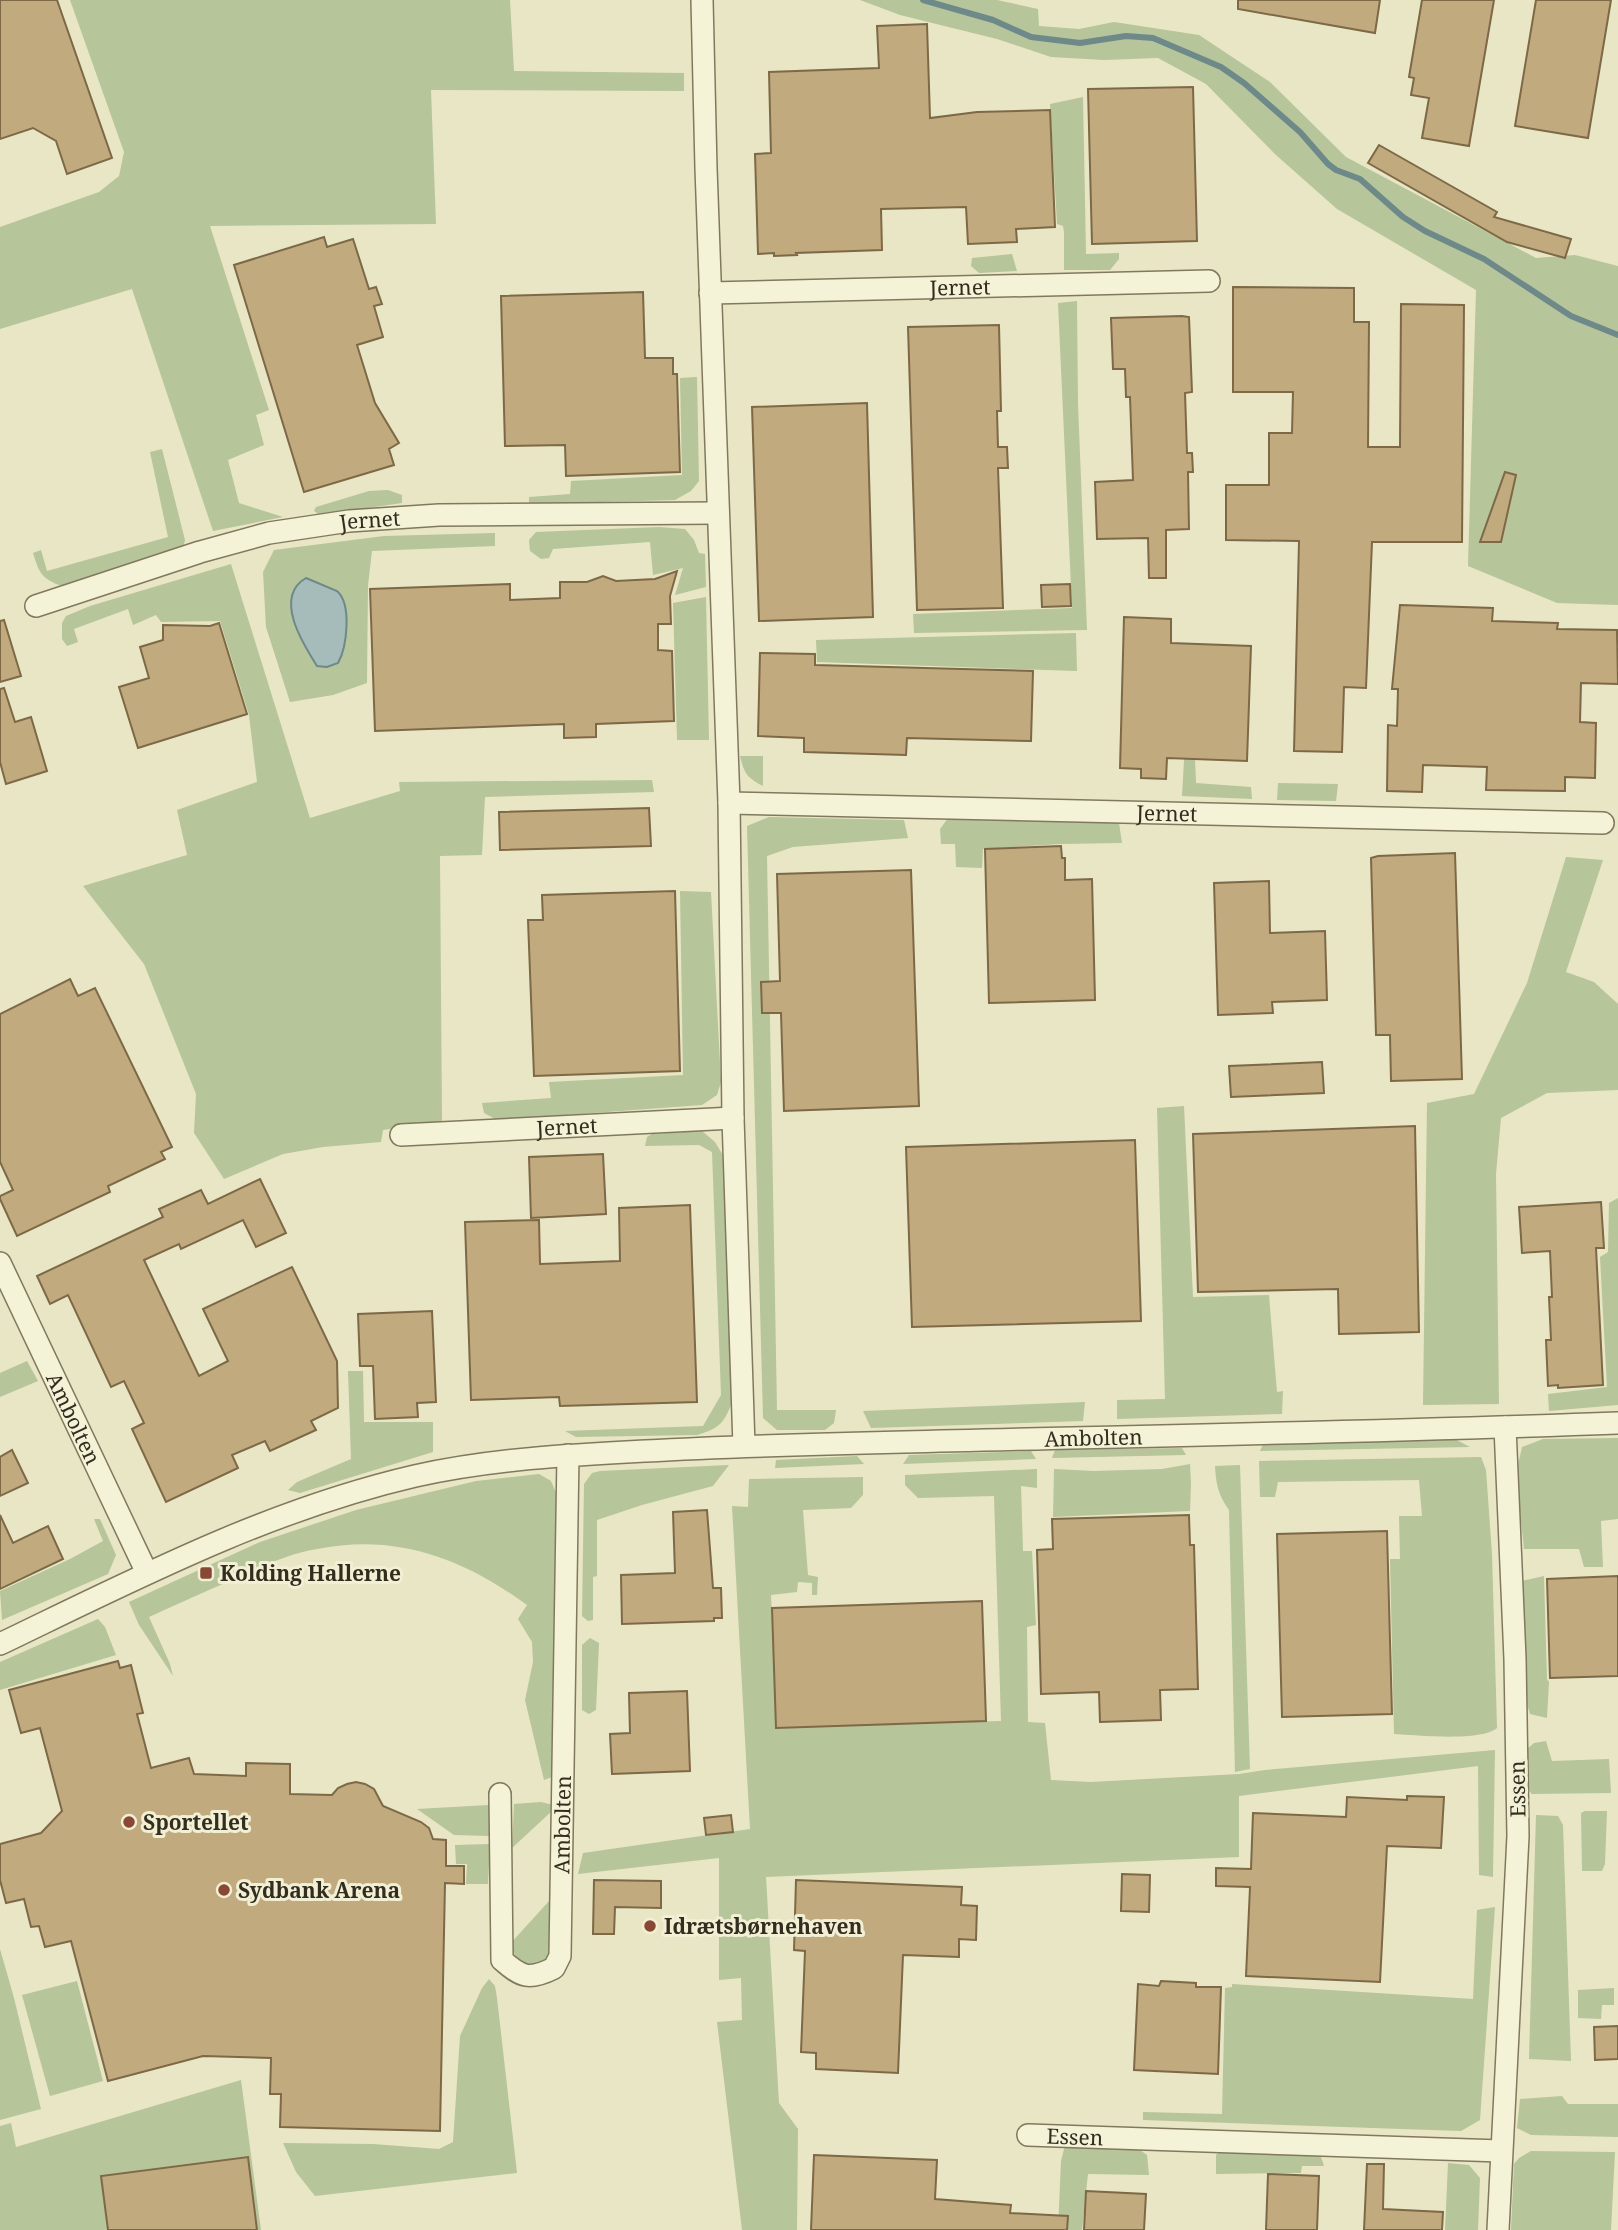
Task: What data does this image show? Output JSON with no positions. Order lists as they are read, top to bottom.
{
  "streets": {
    "street": ["Jernet", "Ambolten", "Essen"]
  },
  "crossings": [
    ["Ambolten", "Essen"]
  ],
  "places": {
    "transit": ["Kolding Hallerne"],
    "other": ["Sportellet", "Sydbank Arena", "Idrætsbørnehaven"]
  }
}
